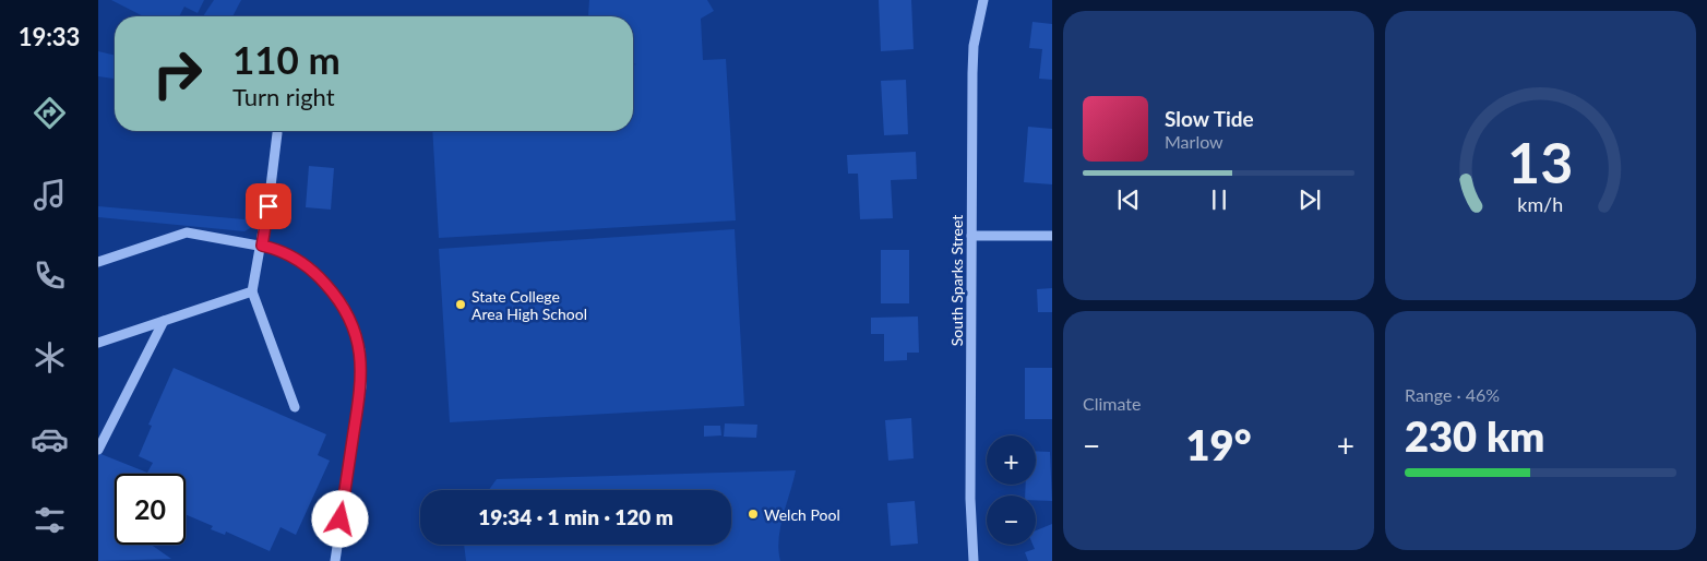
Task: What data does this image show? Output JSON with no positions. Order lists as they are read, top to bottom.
{
  "streets": {
    "street": ["South Sparks Street"]
  },
  "places": ["State College Area High School", "Welch Pool"],
  "page": {
    "tabs": "19:33",
    "turn": ["110 m", "Turn right"],
    "song": ["Slow Tide", "Marlow"],
    "tile": [
      "Climate",
      ["Range · 46%", "230 km"]
    ],
    "heat": ["−", "19°", "+"],
    "map_buttons": ["+", "−"],
    "limit": "20",
    "trip": "19:34 · 1 min · 120 m",
    "gauge": ["13", "km/h"]
  }
}
